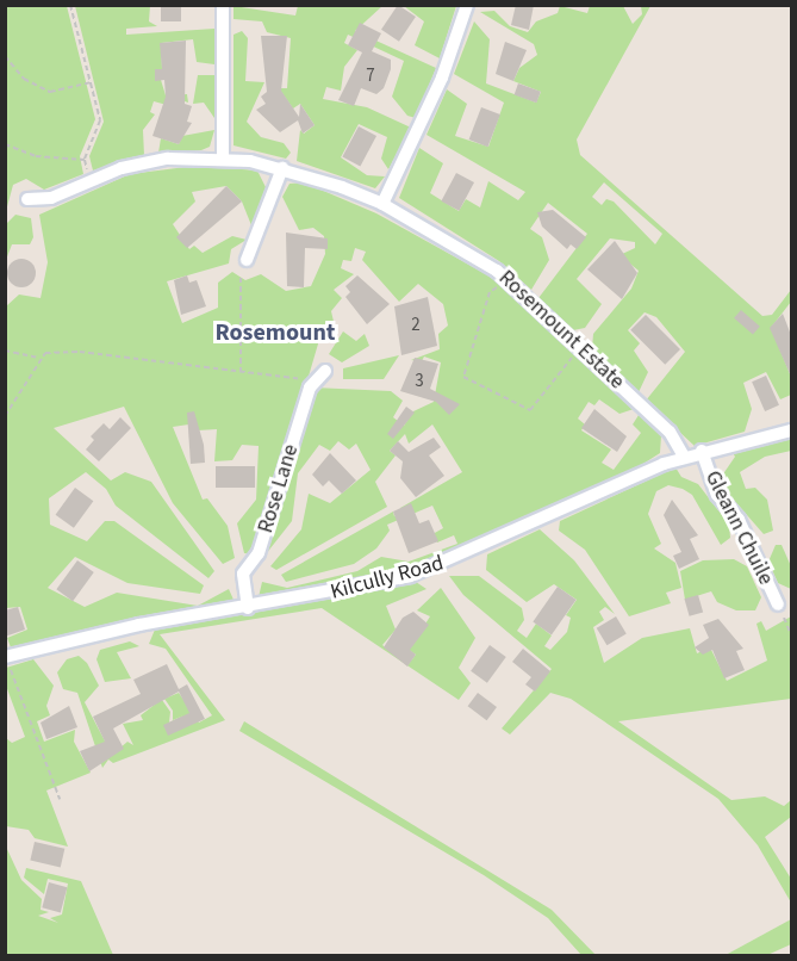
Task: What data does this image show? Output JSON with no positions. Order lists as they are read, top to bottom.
{
  "streets": {
    "street": [
      "Rosemount Estate",
      "Rose Lane",
      "Gleann Chuile",
      "Kilcully Road"
    ]
  },
  "crossings": [
    ["Rosemount Estate", "Kilcully Road"],
    ["Rose Lane", "Kilcully Road"],
    ["Gleann Chuile", "Kilcully Road"]
  ],
  "districts": ["Rosemount"],
  "house_numbers": ["7", "2", "3"]
}
